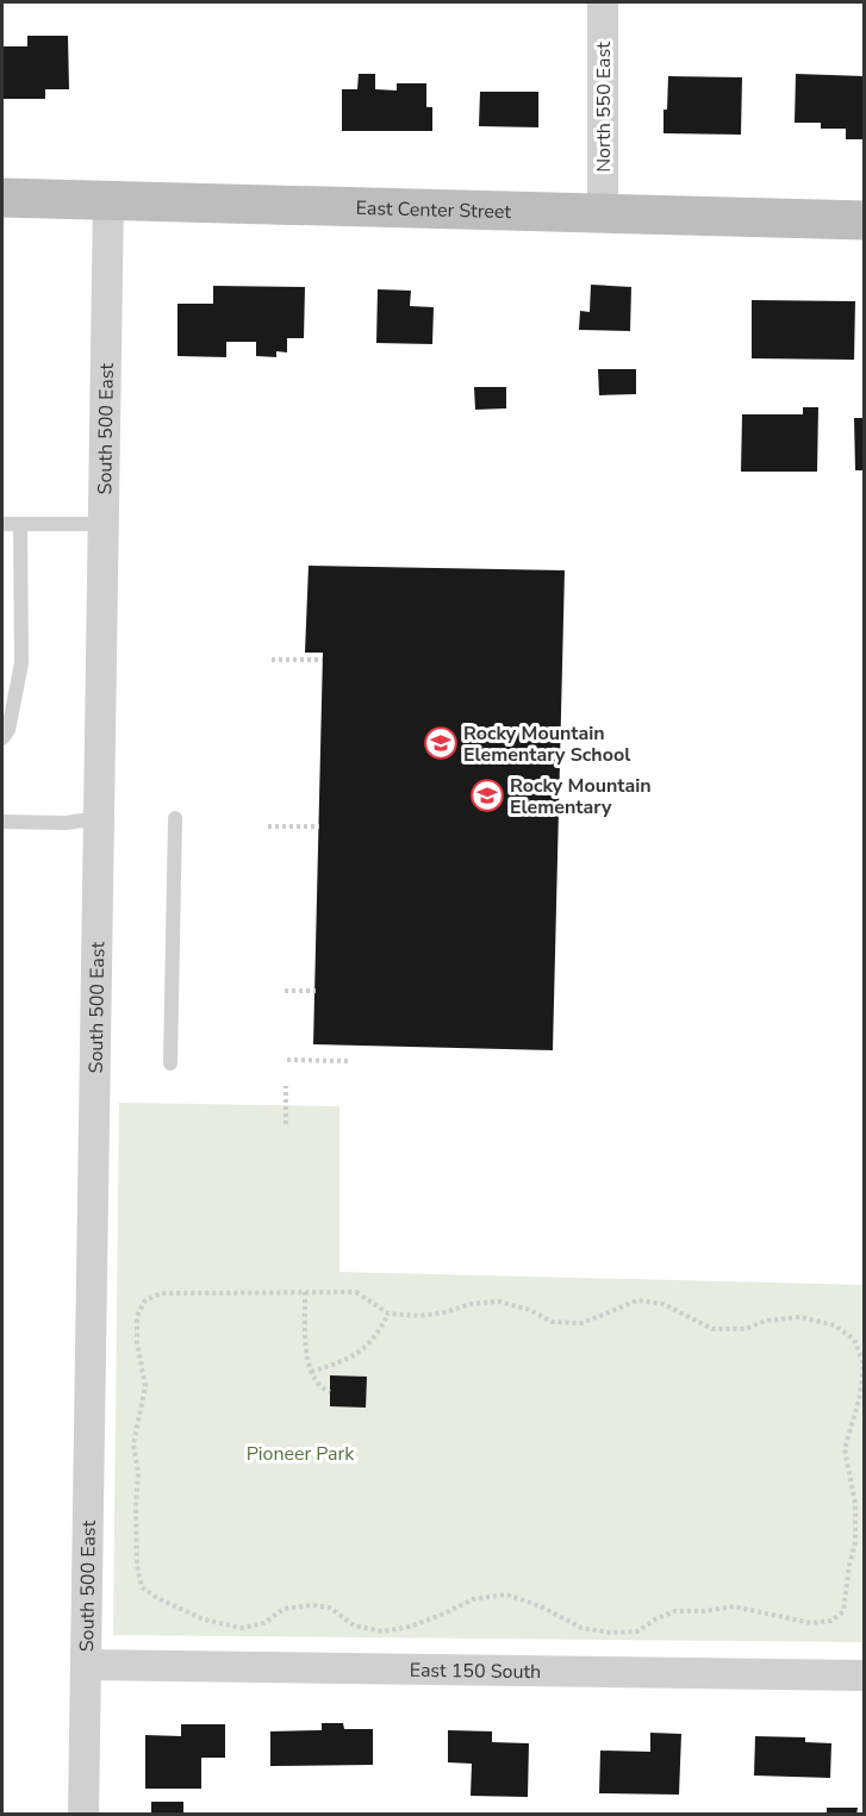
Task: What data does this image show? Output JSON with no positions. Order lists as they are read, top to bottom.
{
  "streets": {
    "street": [
      "North 550 East",
      "East Center Street",
      "South 500 East",
      "East 150 South"
    ]
  },
  "crossings": [
    ["North 550 East", "East Center Street"],
    ["East Center Street", "South 500 East"],
    ["South 500 East", "East 150 South"]
  ],
  "parks": ["Pioneer Park"],
  "places": {
    "school or university": ["Rocky Mountain Elementary School", "Rocky Mountain Elementary"]
  }
}
